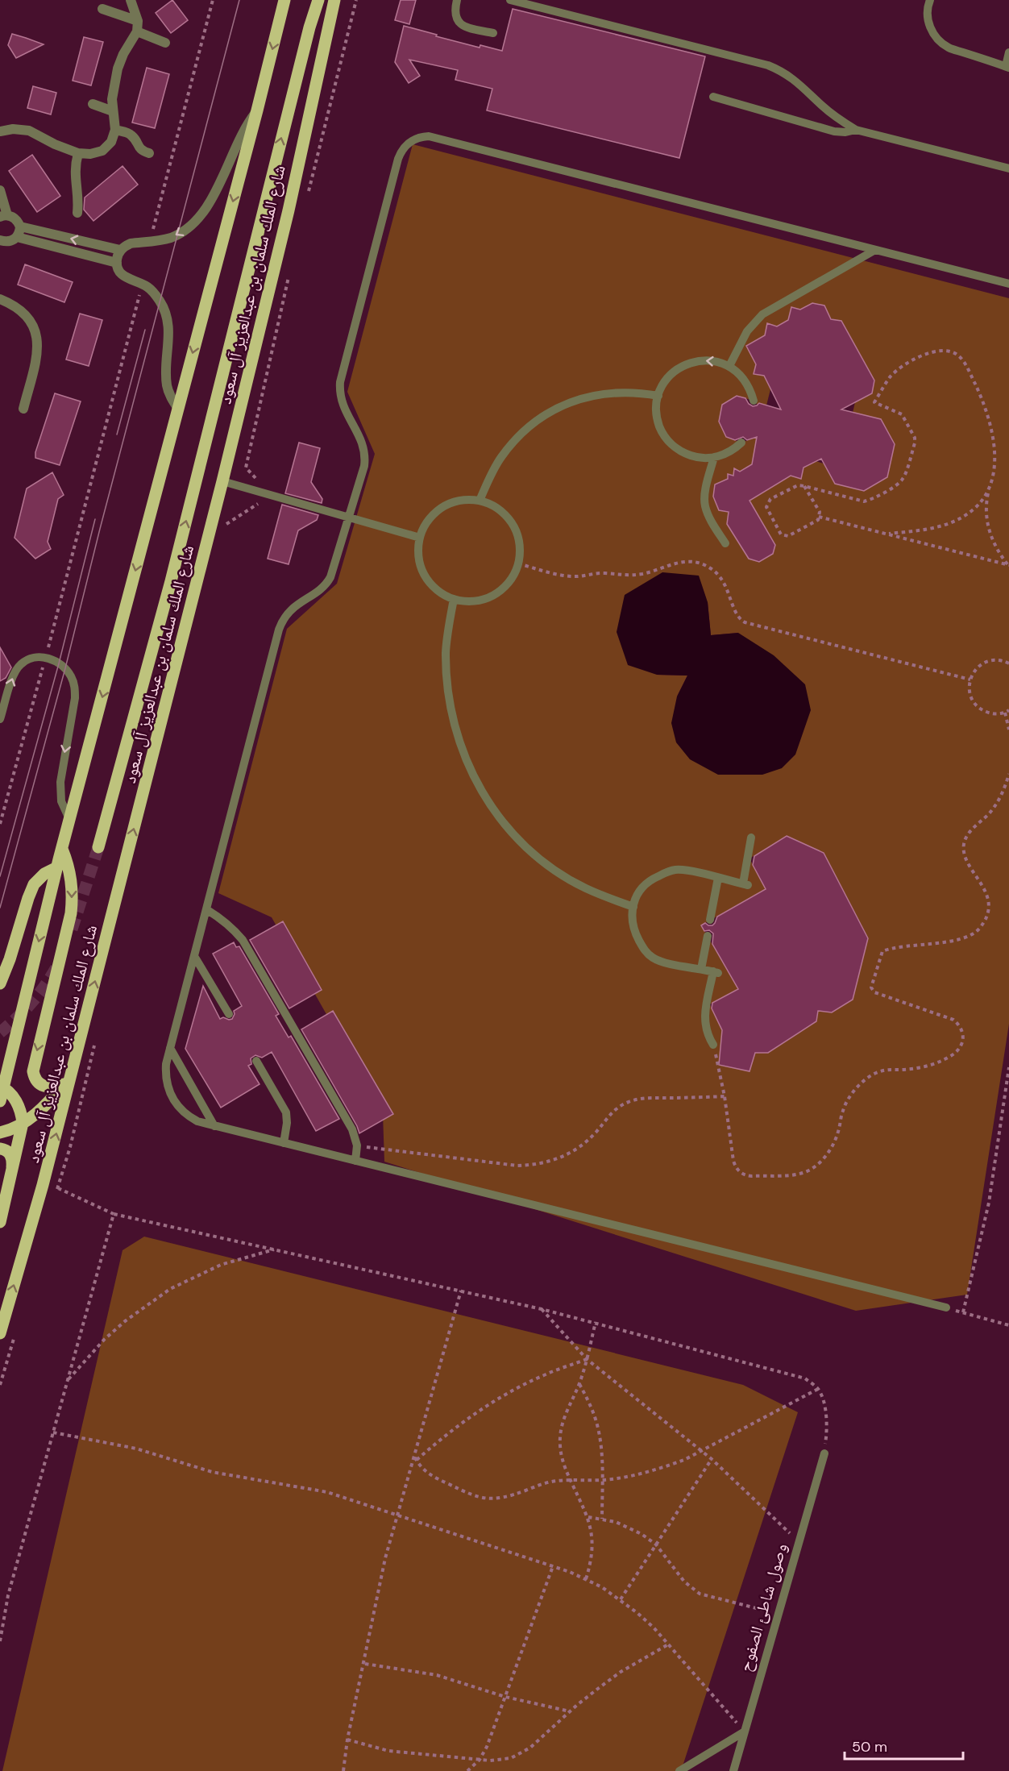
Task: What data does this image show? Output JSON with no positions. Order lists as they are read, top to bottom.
{
  "streets": {
    "main road": ["شارع الملك سلمان بن عبدالعزيز آل سعود"],
    "lane": ["وصول شاطئ الصفوح"]
  },
  "scale_bar": "50 m"
}
